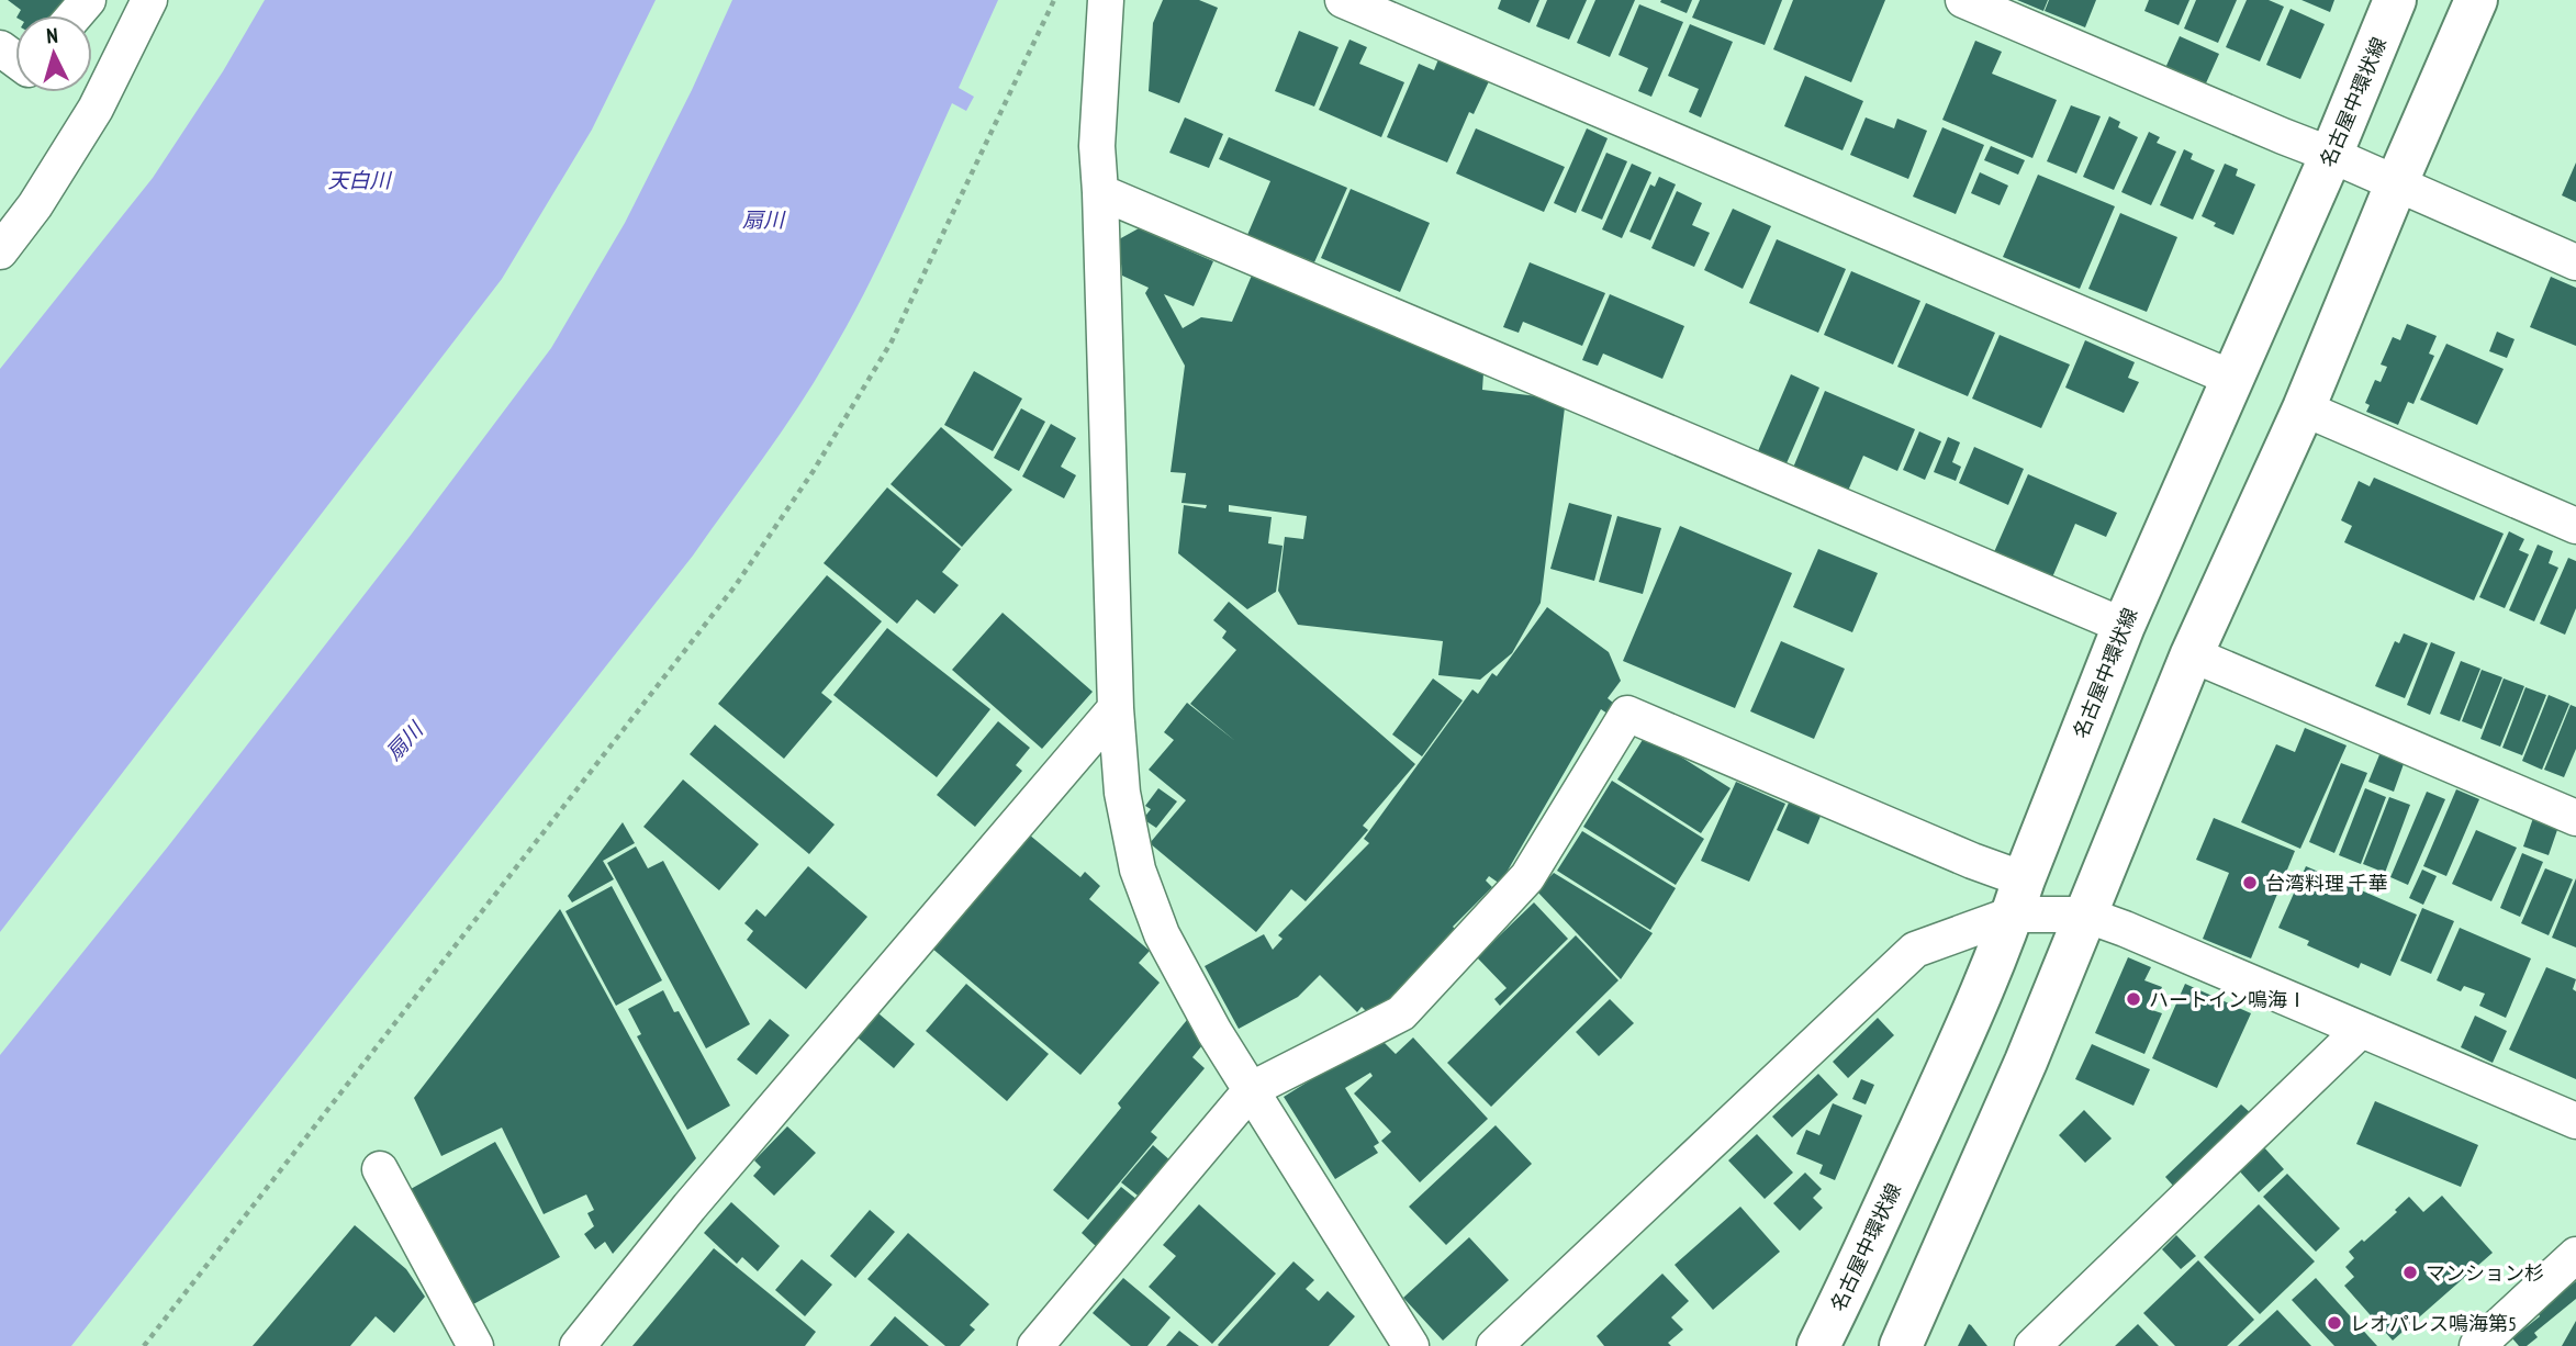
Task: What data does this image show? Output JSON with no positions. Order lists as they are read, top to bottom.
{
  "streets": {
    "main road": ["名古屋中環状線"]
  },
  "water": ["天白川", "扇川"],
  "places": [
    "台湾料理 千華",
    "ハートイン鳴海Ⅰ",
    "マンション杉",
    "レオパレス鳴海第5"
  ],
  "north": "top"
}
